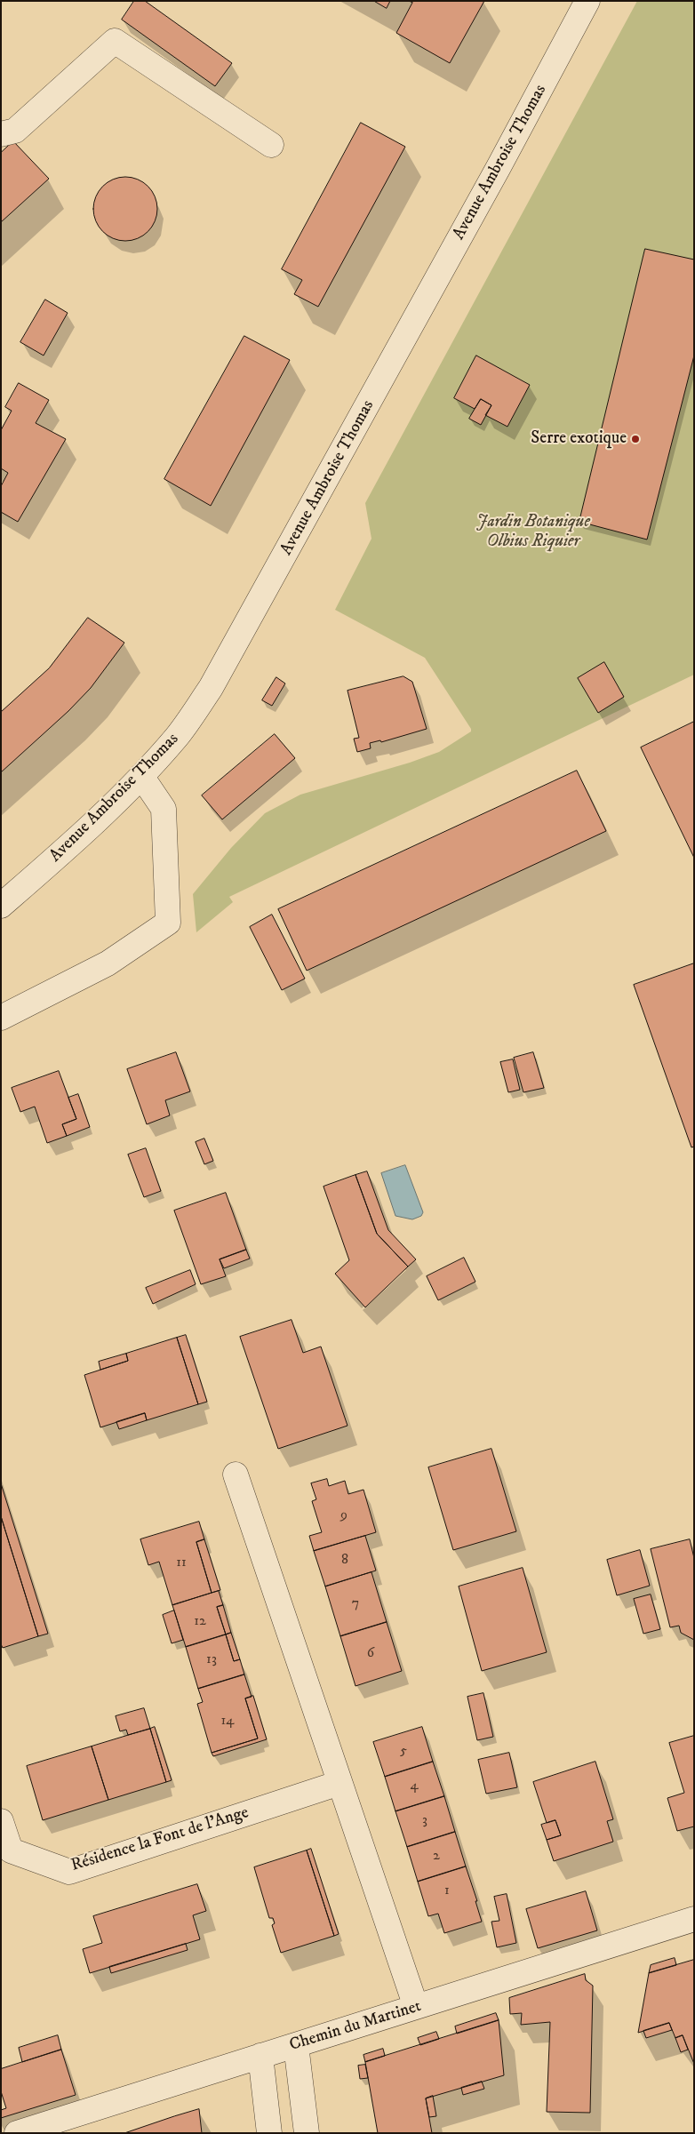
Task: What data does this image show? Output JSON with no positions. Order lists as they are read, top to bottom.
{
  "streets": {
    "street": ["Avenue Ambroise Thomas", "Résidence la Font de l'Ange", "Chemin du Martinet"]
  },
  "parks": ["Jardin Botanique Olbius Riquier"],
  "places": ["Serre exotique"],
  "house_numbers": [
    "9",
    "8",
    "11",
    "7",
    "12",
    "6",
    "13",
    "14",
    "5",
    "4",
    "3",
    "2",
    "1"
  ]
}
